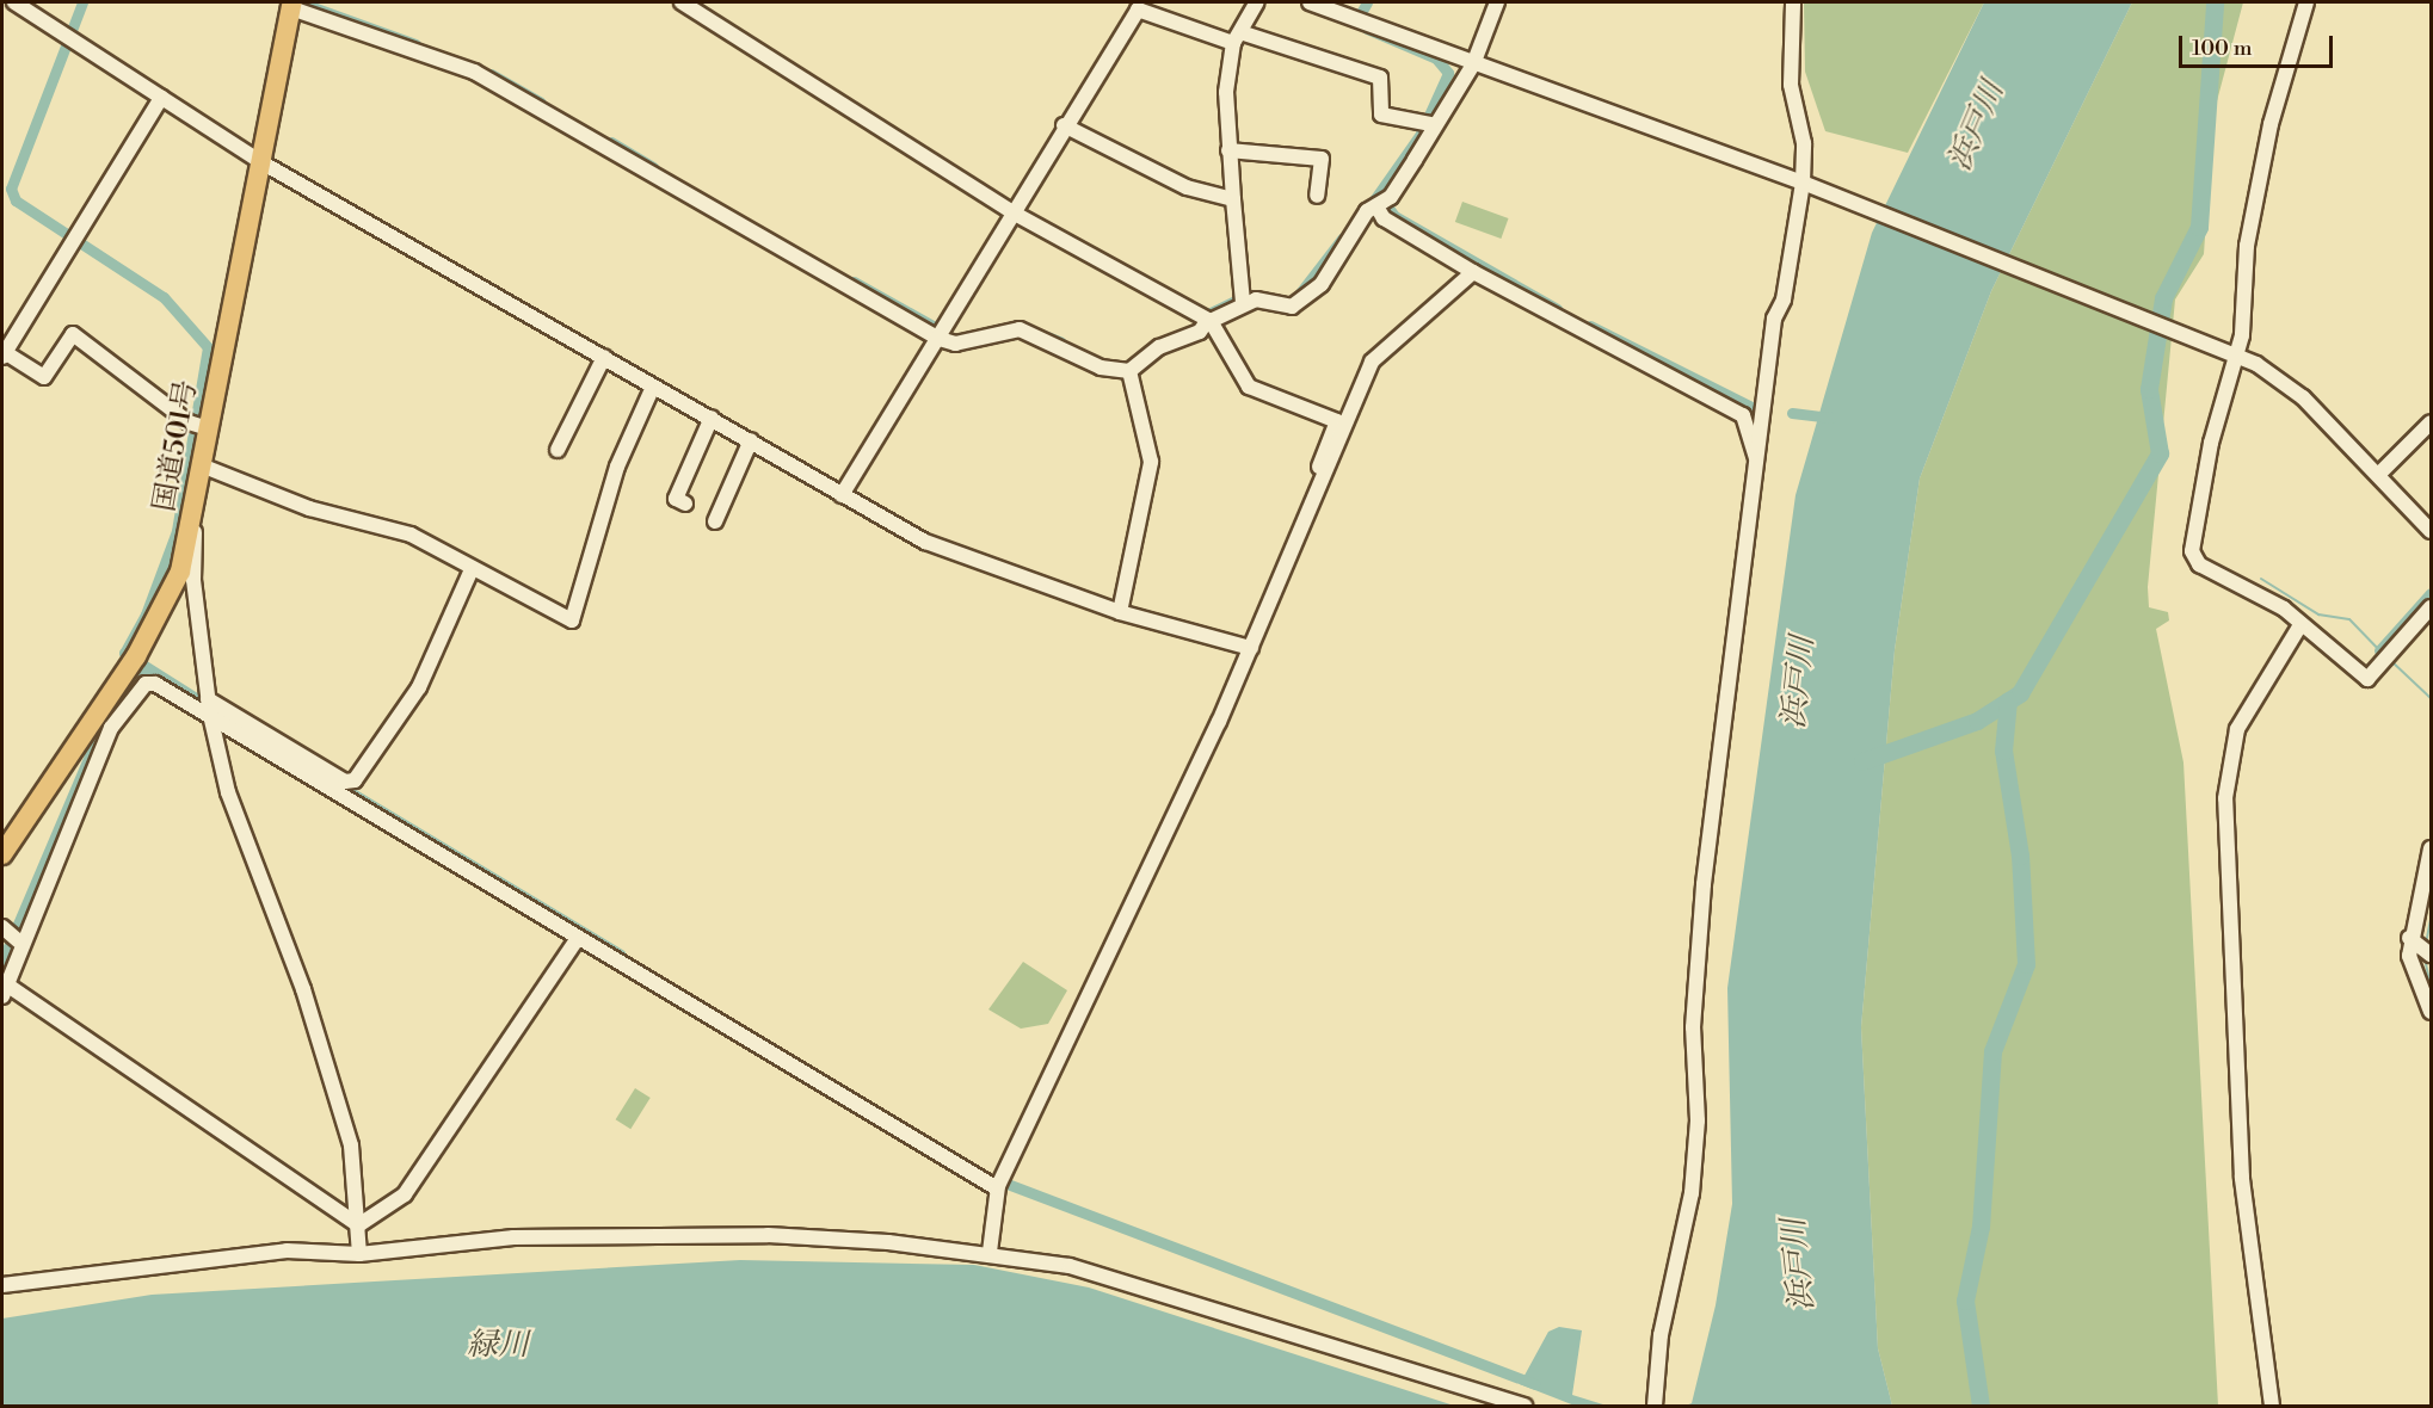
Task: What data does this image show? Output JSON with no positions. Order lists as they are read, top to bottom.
{
  "streets": {
    "highway": ["国道501号"]
  },
  "water": ["浜戸川", "緑川"],
  "scale_bar": "100 m"
}
